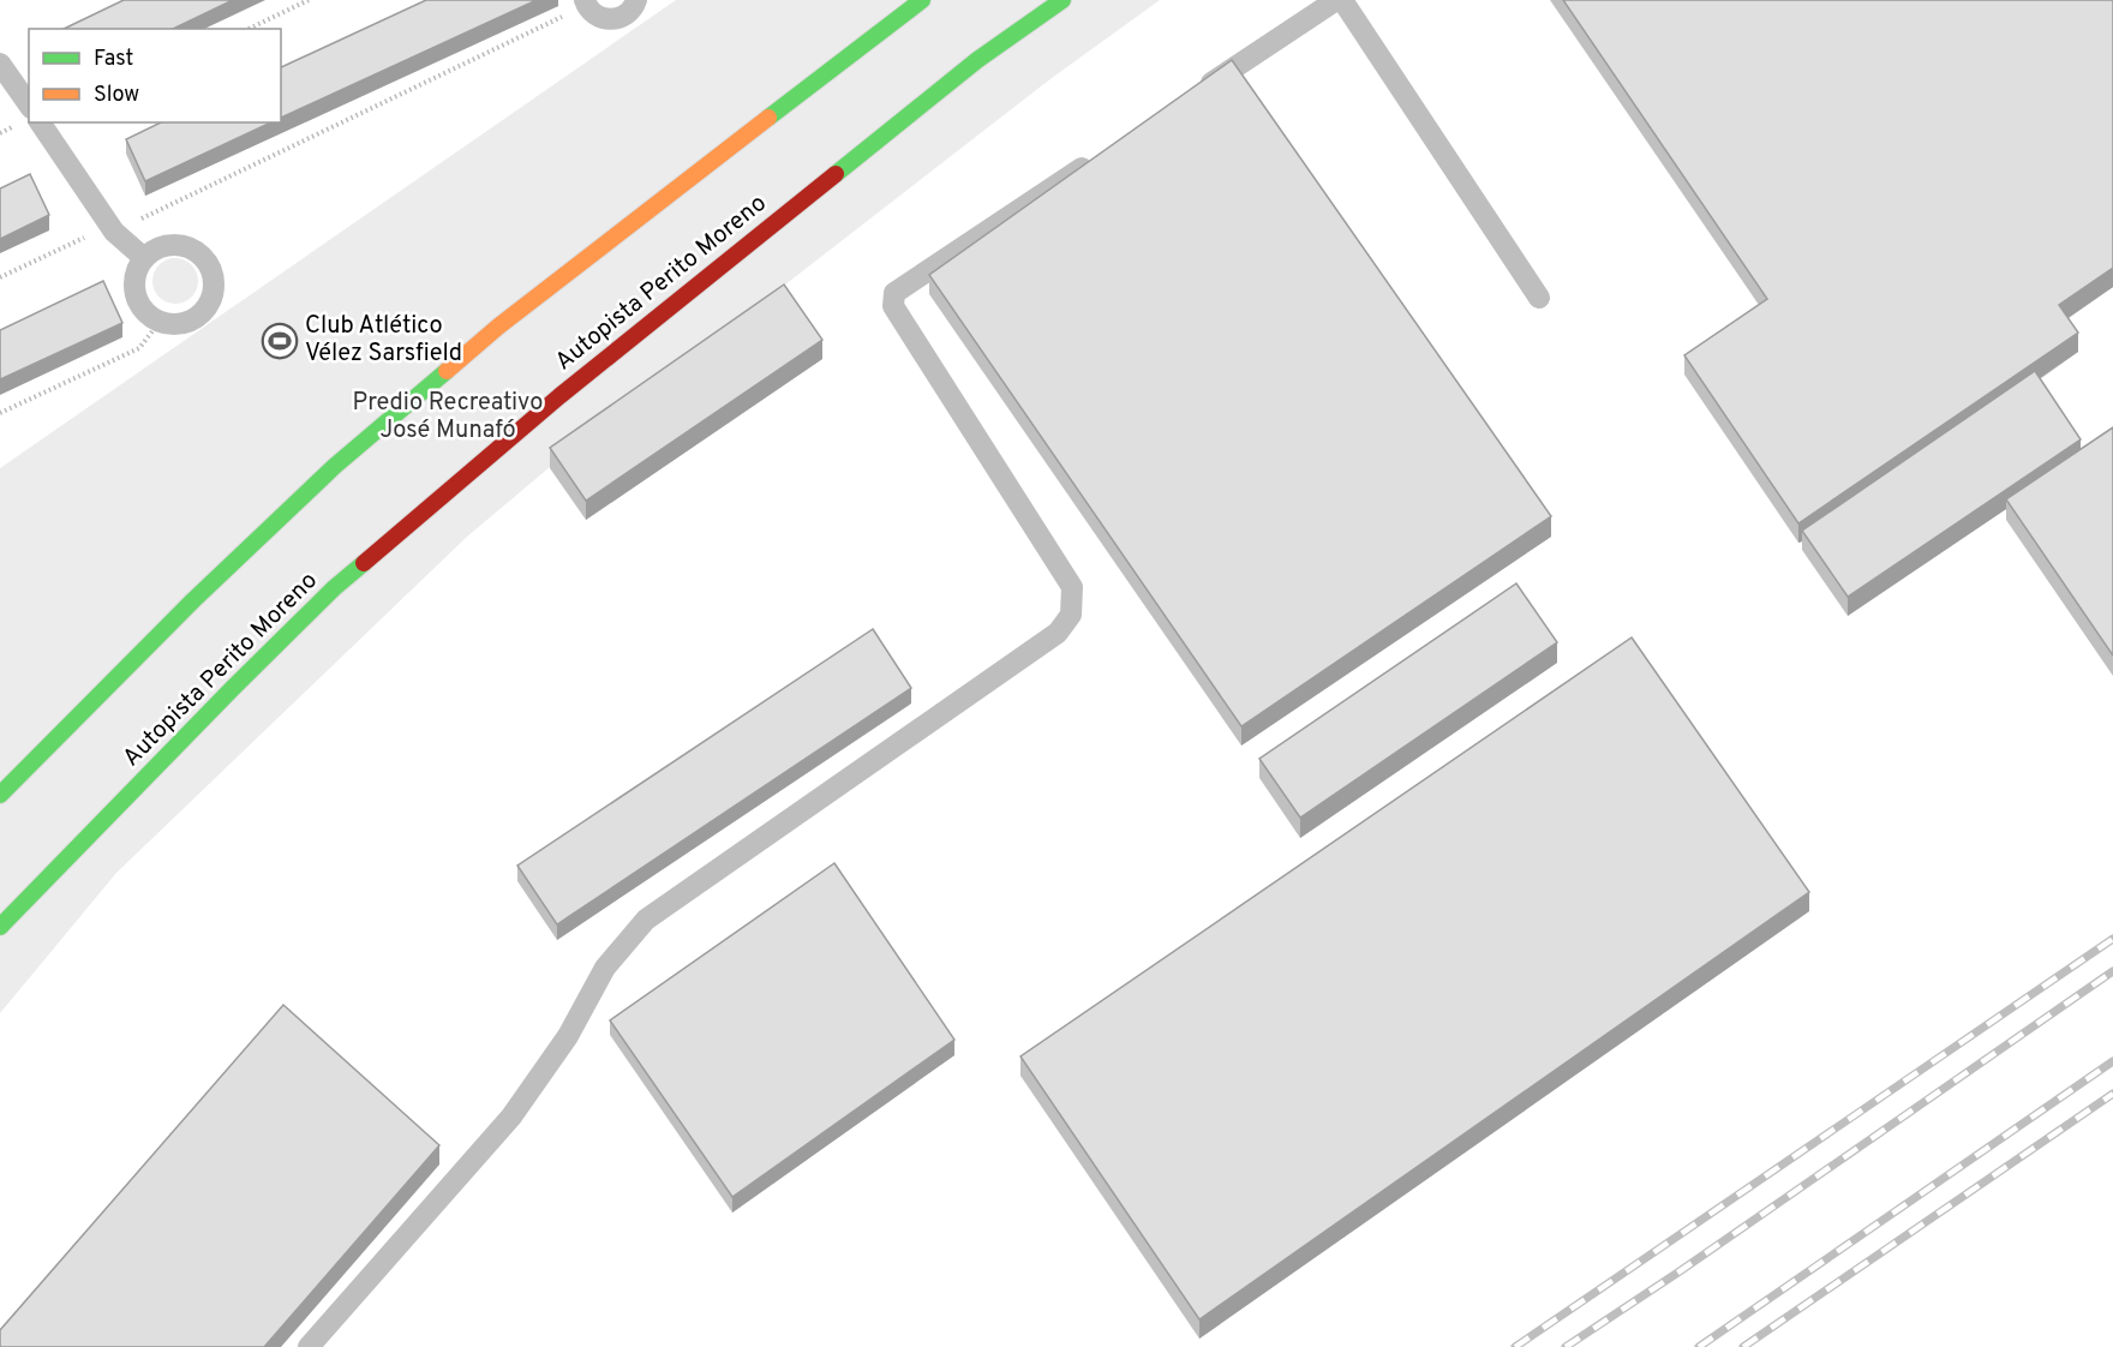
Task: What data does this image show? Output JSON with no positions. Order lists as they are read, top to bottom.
{
  "streets": {
    "highway": ["Autopista Perito Moreno"]
  },
  "parks": ["Predio Recreativo José Munafó"],
  "places": {
    "sports": ["Club Atlético Vélez Sarsfield"]
  },
  "legend": ["Fast", "Slow"]
}
